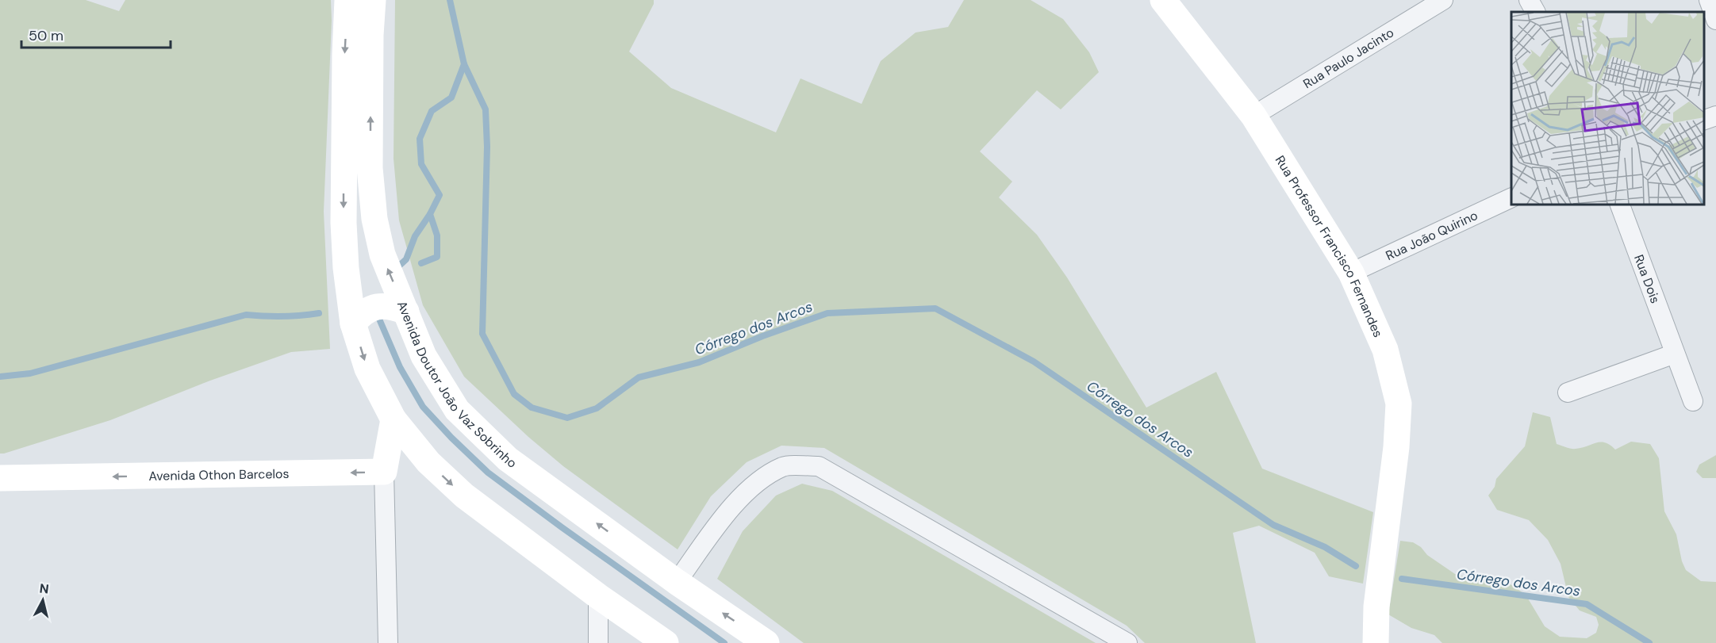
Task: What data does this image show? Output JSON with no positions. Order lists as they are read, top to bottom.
{
  "streets": {
    "street": [
      "Rua Paulo Jacinto",
      "Rua João Quirino",
      "Rua Professor Francisco Fernandes",
      "Rua Dois",
      "Avenida Doutor João Vaz Sobrinho",
      "Avenida Othon Barcelos"
    ]
  },
  "crossings": [
    ["Rua Paulo Jacinto", "Rua Professor Francisco Fernandes"],
    ["Rua João Quirino", "Rua Professor Francisco Fernandes"]
  ],
  "one_way": ["Avenida Othon Barcelos"],
  "water": ["Córrego dos Arcos"],
  "scale_bar": "50 m",
  "north": "top"
}
